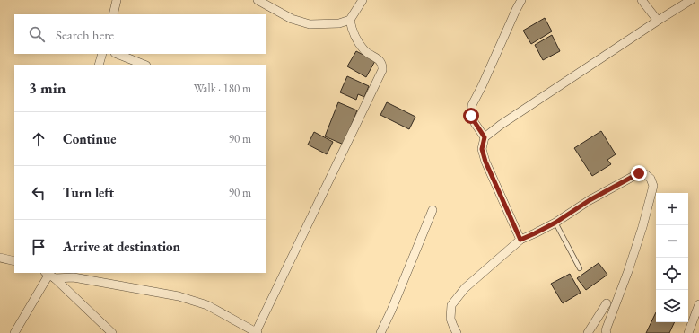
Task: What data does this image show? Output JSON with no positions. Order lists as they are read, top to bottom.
{
  "page": {
    "search": "Search here",
    "heading": ["3 min", "Walk · 180 m"],
    "list": [
      ["Continue", "90 m"],
      ["Turn left", "90 m"],
      "Arrive at destination"
    ],
    "map_buttons": ["+", "−"]
  }
}
